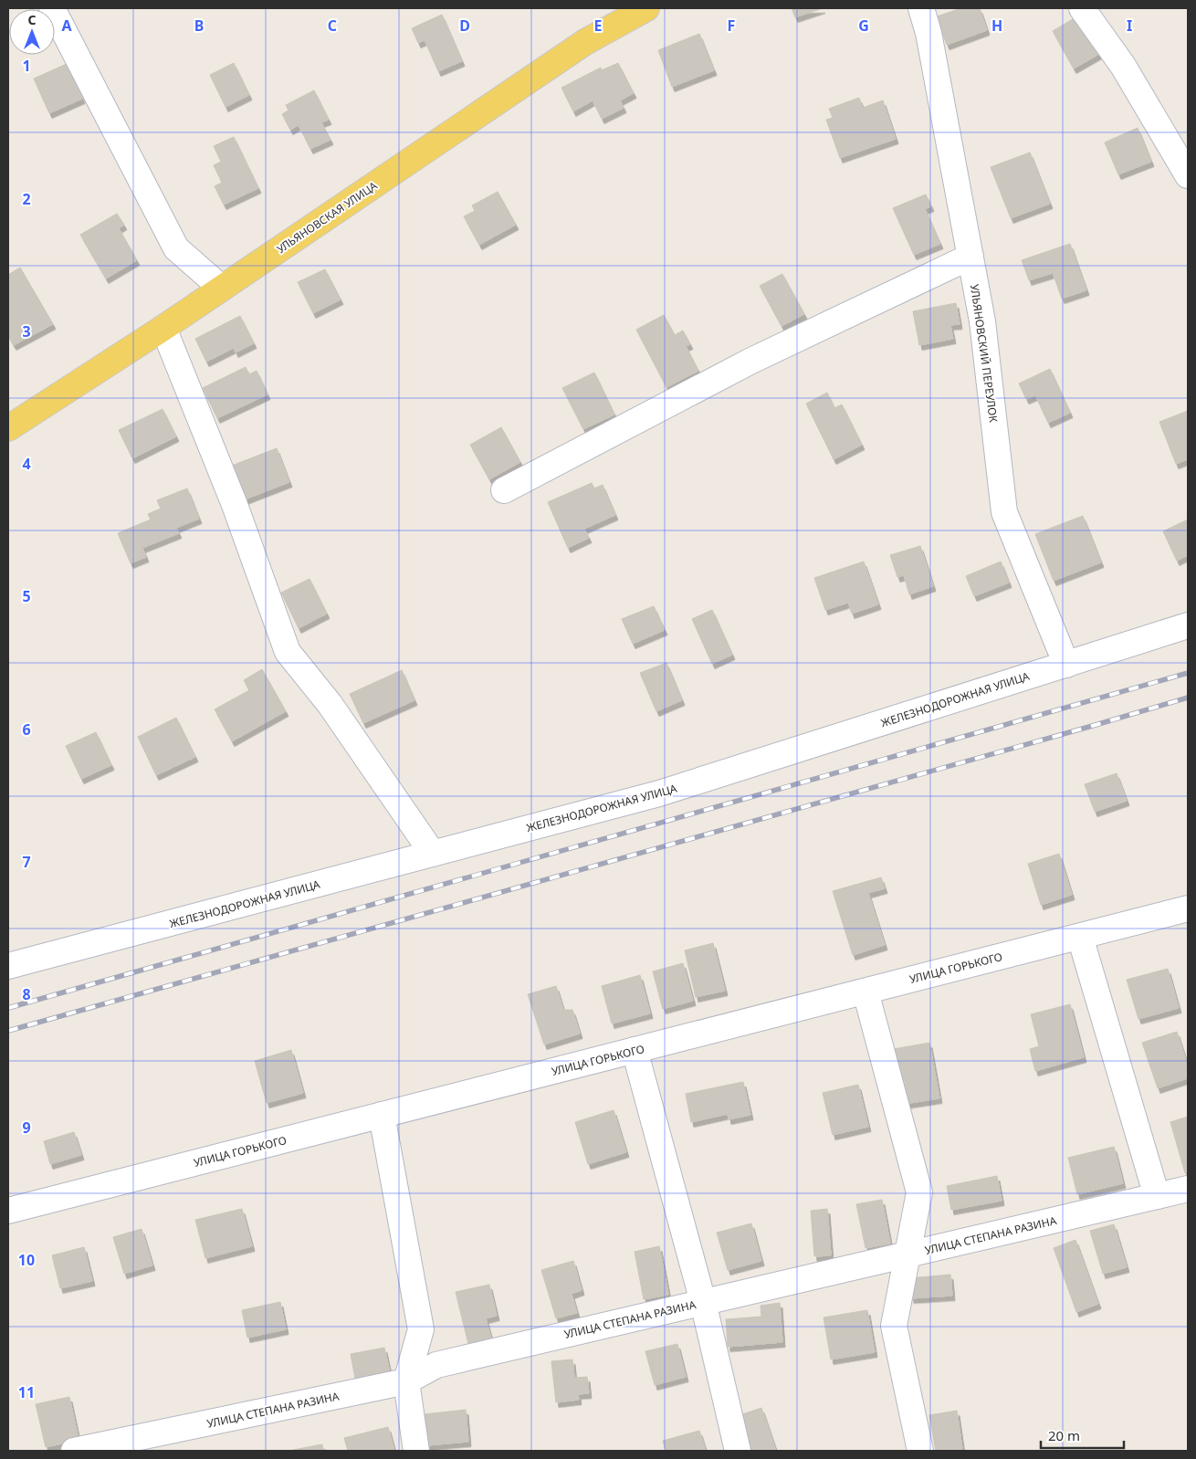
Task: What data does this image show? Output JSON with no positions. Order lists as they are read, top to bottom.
{
  "streets": {
    "main road": ["УЛЬЯНОВСКАЯ УЛИЦА"],
    "street": [
      "УЛЬЯНОВСКИЙ ПЕРЕУЛОК",
      "ЖЕЛЕЗНОДОРОЖНАЯ УЛИЦА",
      "УЛИЦА ГОРЬКОГО",
      "УЛИЦА СТЕПАНА РАЗИНА"
    ]
  },
  "crossings": [
    ["УЛЬЯНОВСКИЙ ПЕРЕУЛОК", "ЖЕЛЕЗНОДОРОЖНАЯ УЛИЦА"]
  ],
  "scale_bar": "20 m",
  "north": "top",
  "grid": {
    "columns": [
      "A",
      "B",
      "C",
      "D",
      "E",
      "F",
      "G",
      "H",
      "I"
    ],
    "rows": [
      "1",
      "2",
      "3",
      "4",
      "5",
      "6",
      "7",
      "8",
      "9",
      "10",
      "11"
    ]
  }
}
